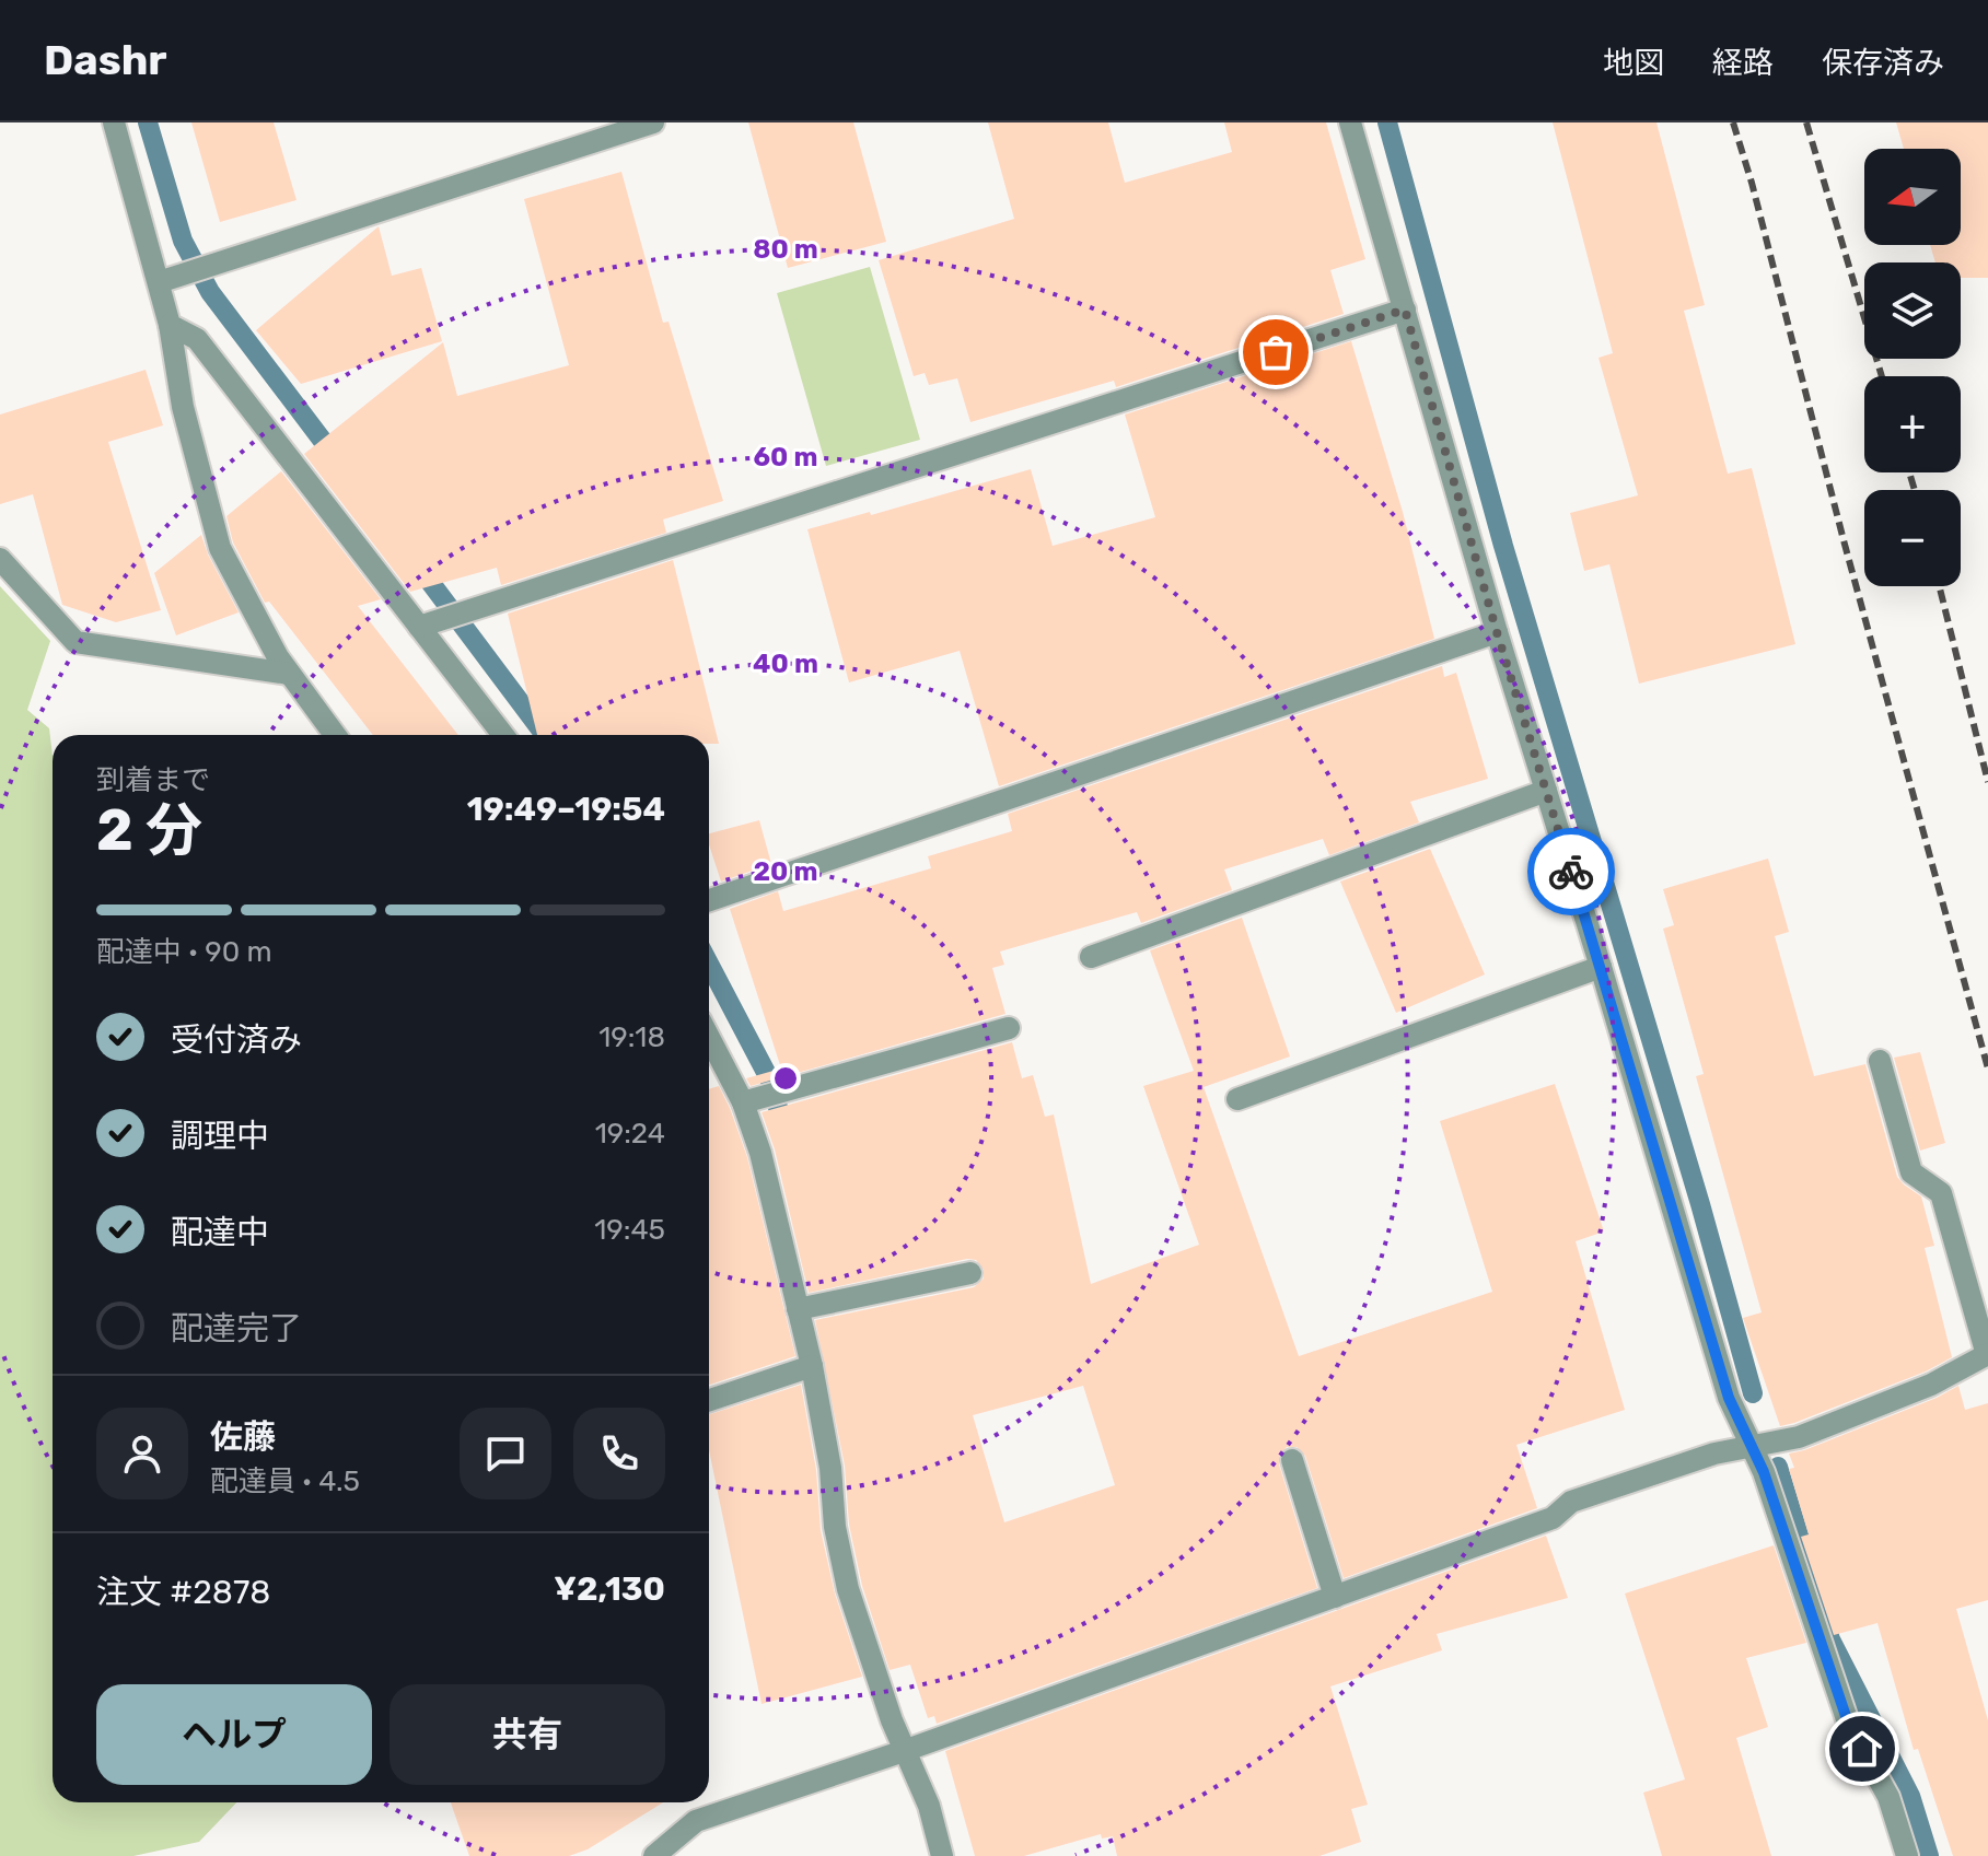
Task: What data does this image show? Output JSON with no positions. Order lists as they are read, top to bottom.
{
  "north": "left",
  "page": {
    "header": "Dashr",
    "nav": ["地図", "経路", "保存済み"],
    "map_buttons": ["+", "−"],
    "heading": ["2 分", "到着まで", "19:49–19:54"],
    "panel": [
      "佐藤",
      "配達員 · 4.5",
      "注文 #2878",
      "¥2,130"
    ],
    "bar": "配達中 · 90 m",
    "list": [
      ["受付済み", "19:18"],
      ["調理中", "19:24"],
      ["配達中", "19:45"],
      "配達完了"
    ],
    "buttons": ["ヘルプ", "共有"]
  },
  "rings": [
    "80 m",
    "60 m",
    "40 m",
    "20 m"
  ]
}
